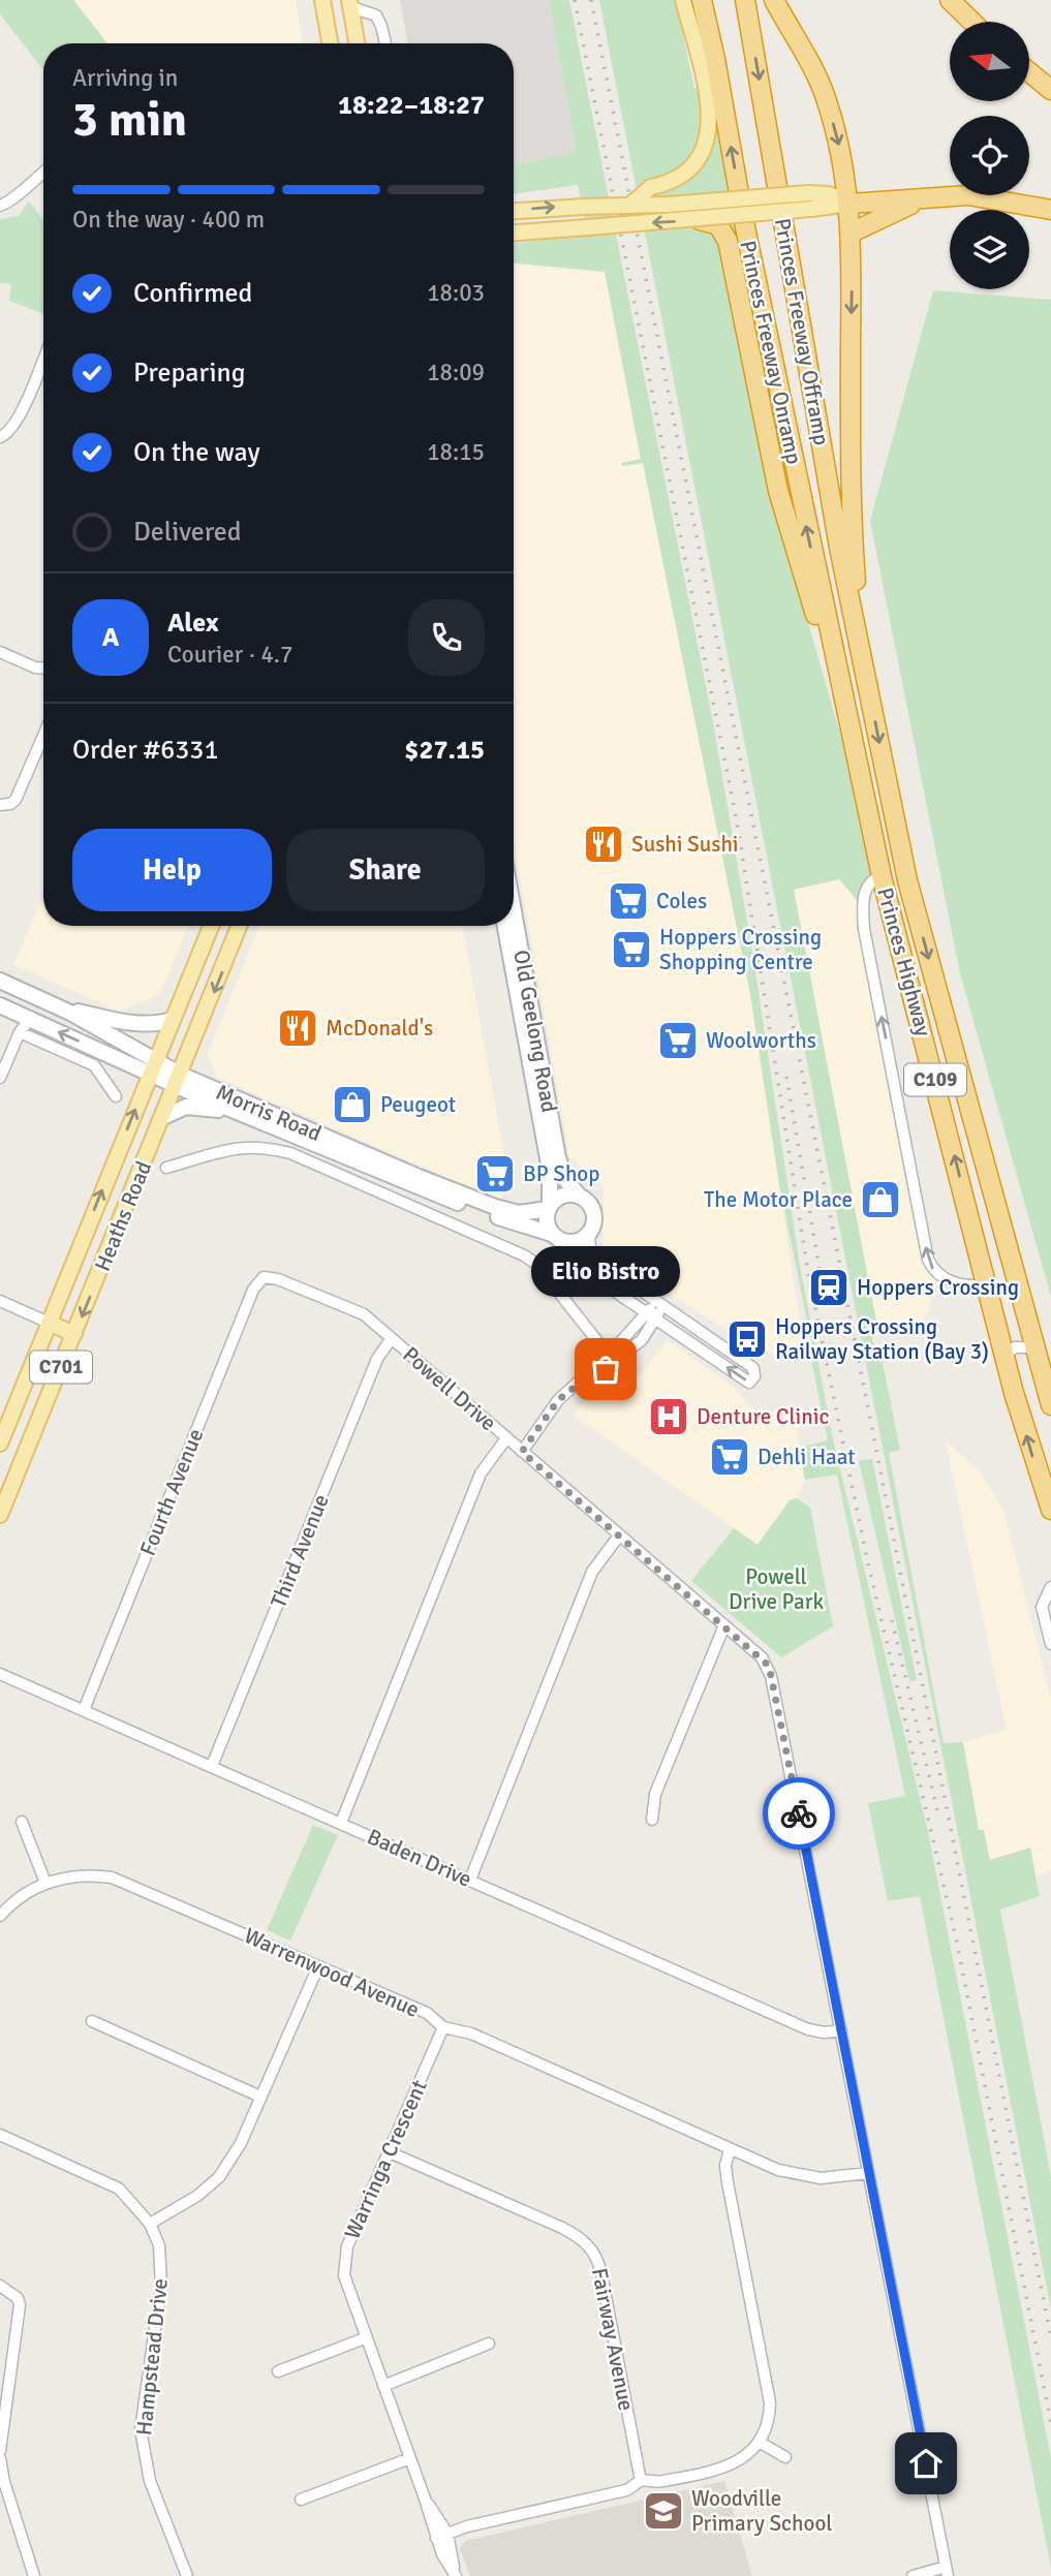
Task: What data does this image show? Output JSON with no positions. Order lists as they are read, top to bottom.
{
  "streets": {
    "highway": [
      "Princes Freeway Offramp",
      "Princes Freeway Onramp",
      "Princes Highway",
      "C109"
    ],
    "main road": ["Heaths Road", "C701"],
    "street": [
      "Old Geelong Road",
      "Morris Road",
      "Powell Drive",
      "Fourth Avenue",
      "Third Avenue",
      "Baden Drive",
      "Warrenwood Avenue",
      "Warringa Crescent",
      "Fairway Avenue",
      "Hampstead Drive"
    ]
  },
  "crossings": [
    ["Princes Freeway Offramp", "Princes Highway"],
    ["Princes Freeway Onramp", "Princes Highway"],
    ["Old Geelong Road", "Morris Road"],
    ["Morris Road", "Heaths Road"],
    ["Powell Drive", "Fourth Avenue"],
    ["Powell Drive", "Third Avenue"],
    ["Powell Drive", "Baden Drive"],
    ["Powell Drive", "Warrenwood Avenue"],
    ["Fourth Avenue", "Baden Drive"],
    ["Third Avenue", "Baden Drive"],
    ["Warrenwood Avenue", "Warringa Crescent"],
    ["Warringa Crescent", "Fairway Avenue"]
  ],
  "parks": ["Powell Drive Park"],
  "places": {
    "restaurant": ["Sushi Sushi", "McDonald's"],
    "supermarket": [
      "Coles",
      "Hoppers Crossing Shopping Centre",
      "Woolworths",
      "BP Shop",
      "Dehli Haat"
    ],
    "shop": ["Peugeot", "The Motor Place"],
    "station": ["Hoppers Crossing"],
    "bus stop": ["Hoppers Crossing Railway Station (Bay 3)"],
    "other": ["Elio Bistro"],
    "hospital": ["Denture Clinic"],
    "school or university": ["Woodville Primary School"]
  },
  "north": "left",
  "page": {
    "heading": ["3 min", "Arriving in", "18:22–18:27"],
    "panel": [
      "Alex",
      "Courier · 4.7",
      "Order #6331",
      "$27.15"
    ],
    "bar": "On the way · 400 m",
    "list": [
      ["Confirmed", "18:03"],
      ["Preparing", "18:09"],
      ["On the way", "18:15"],
      "Delivered"
    ],
    "round": "A",
    "buttons": ["Help", "Share"],
    "bubble": "Elio Bistro"
  }
}
